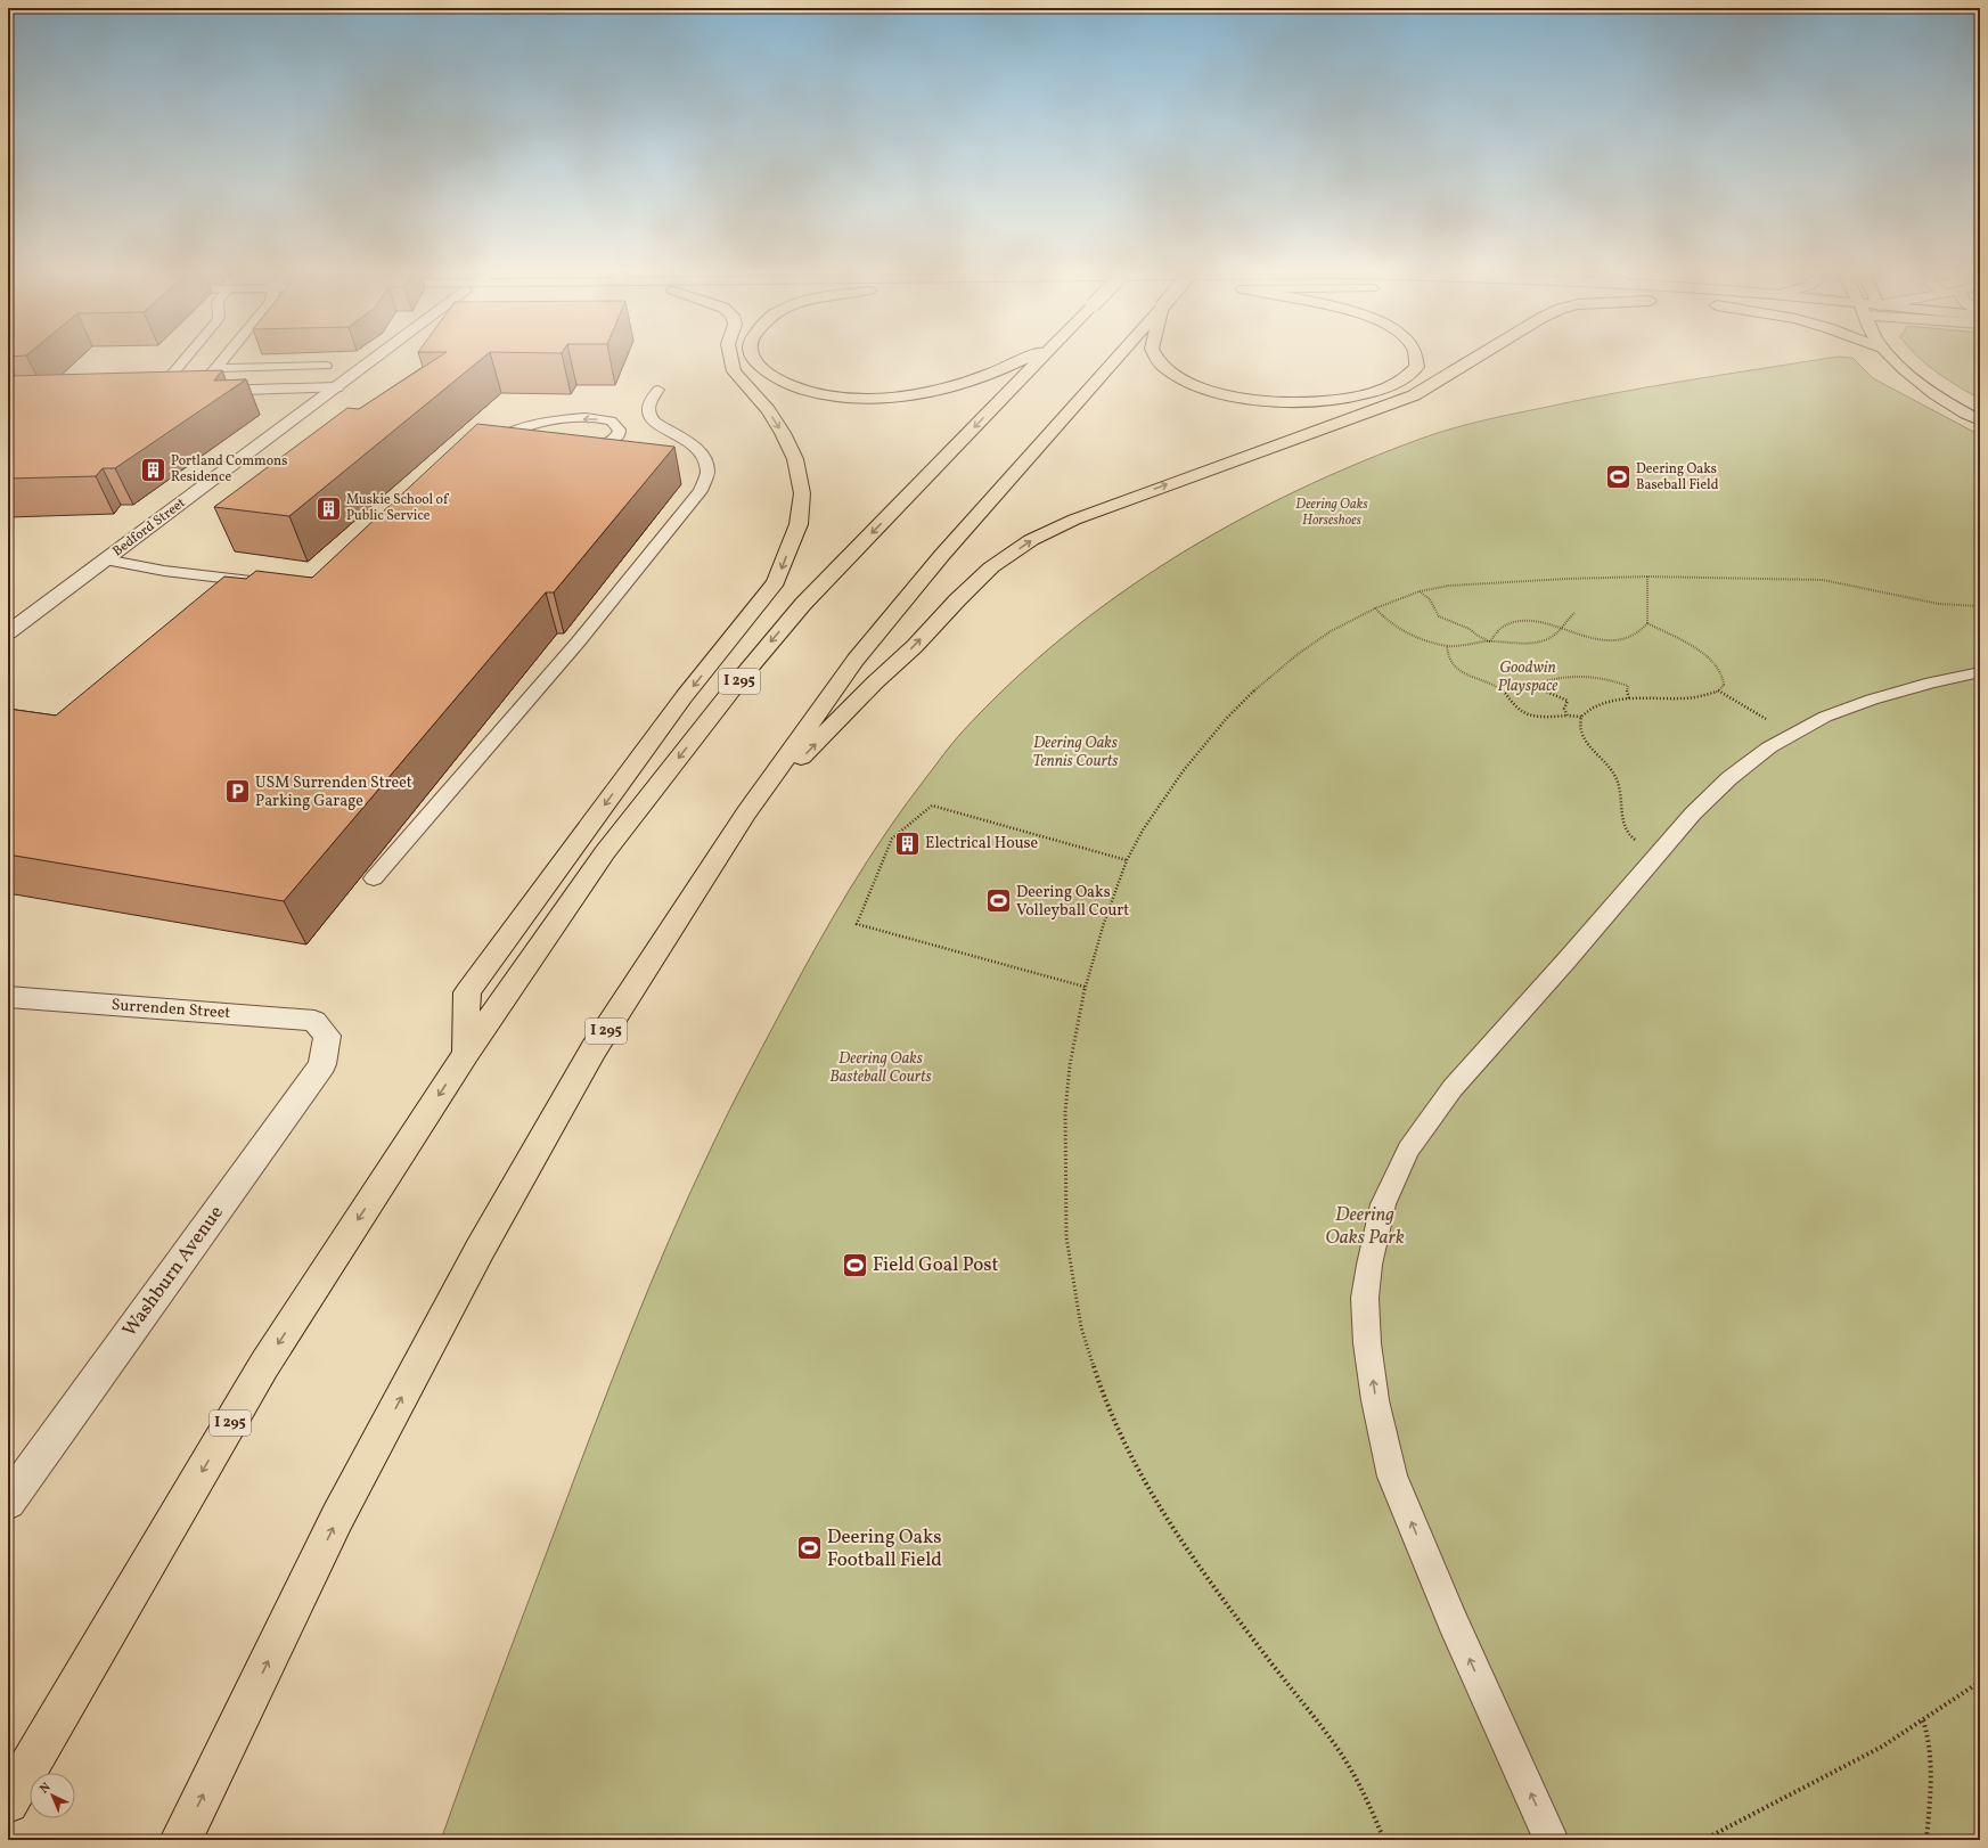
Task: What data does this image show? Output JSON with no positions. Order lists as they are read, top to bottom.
{
  "streets": {
    "main road": ["I 295"],
    "street": ["Bedford Street", "Surrenden Street", "Washburn Avenue"]
  },
  "crossings": [
    ["Surrenden Street", "Washburn Avenue"]
  ],
  "parks": [
    "Deering Oaks Horseshoes",
    "Goodwin Playspace",
    "Deering Oaks Tennis Courts",
    "Deering Oaks Basteball Courts",
    "Deering Oaks Park"
  ],
  "places": {
    "building": ["Portland Commons Residence", "Muskie School of Public Service", "Electrical House"],
    "sports": [
      "Deering Oaks Baseball Field",
      "Deering Oaks Volleyball Court",
      "Field Goal Post",
      "Deering Oaks Football Field"
    ],
    "parking": ["USM Surrenden Street Parking Garage"]
  },
  "north": "top left"
}
